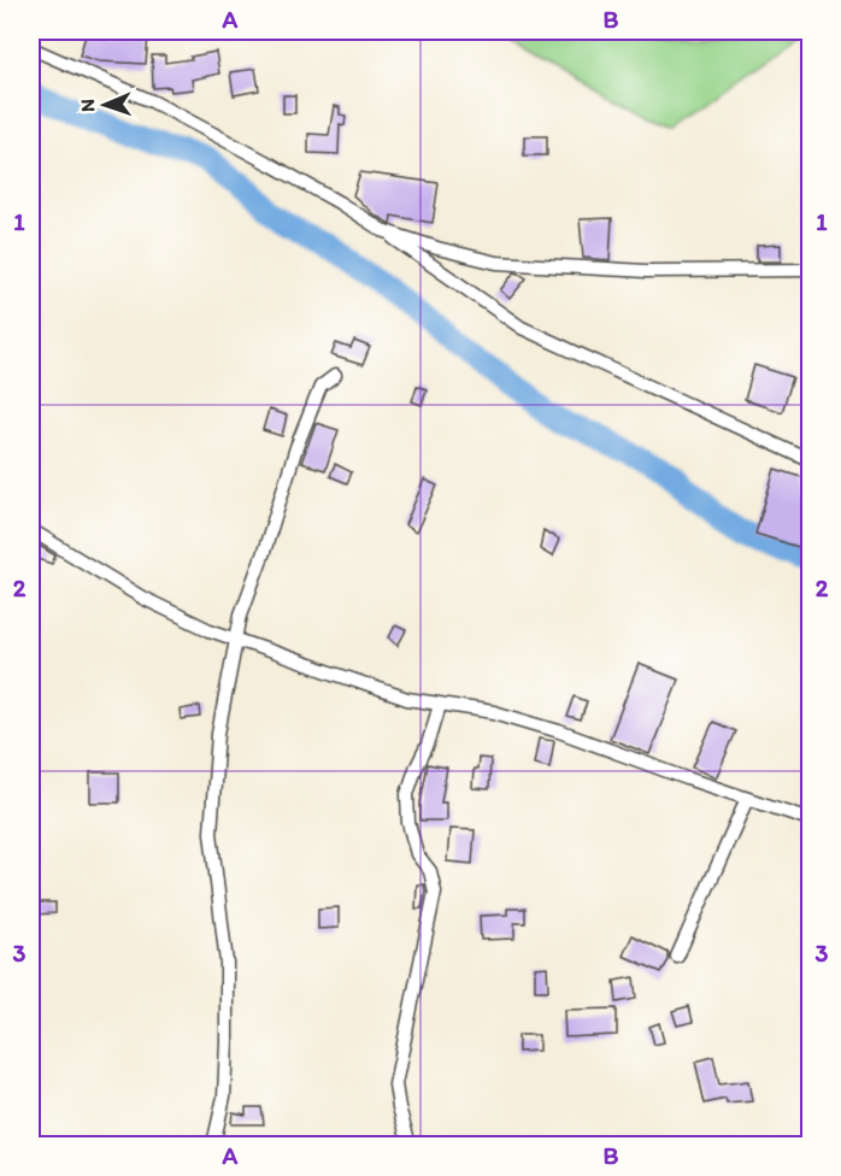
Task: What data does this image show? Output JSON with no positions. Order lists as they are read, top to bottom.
{
  "north": "left",
  "grid": {
    "columns": ["A", "B"],
    "rows": ["1", "2", "3"]
  }
}
